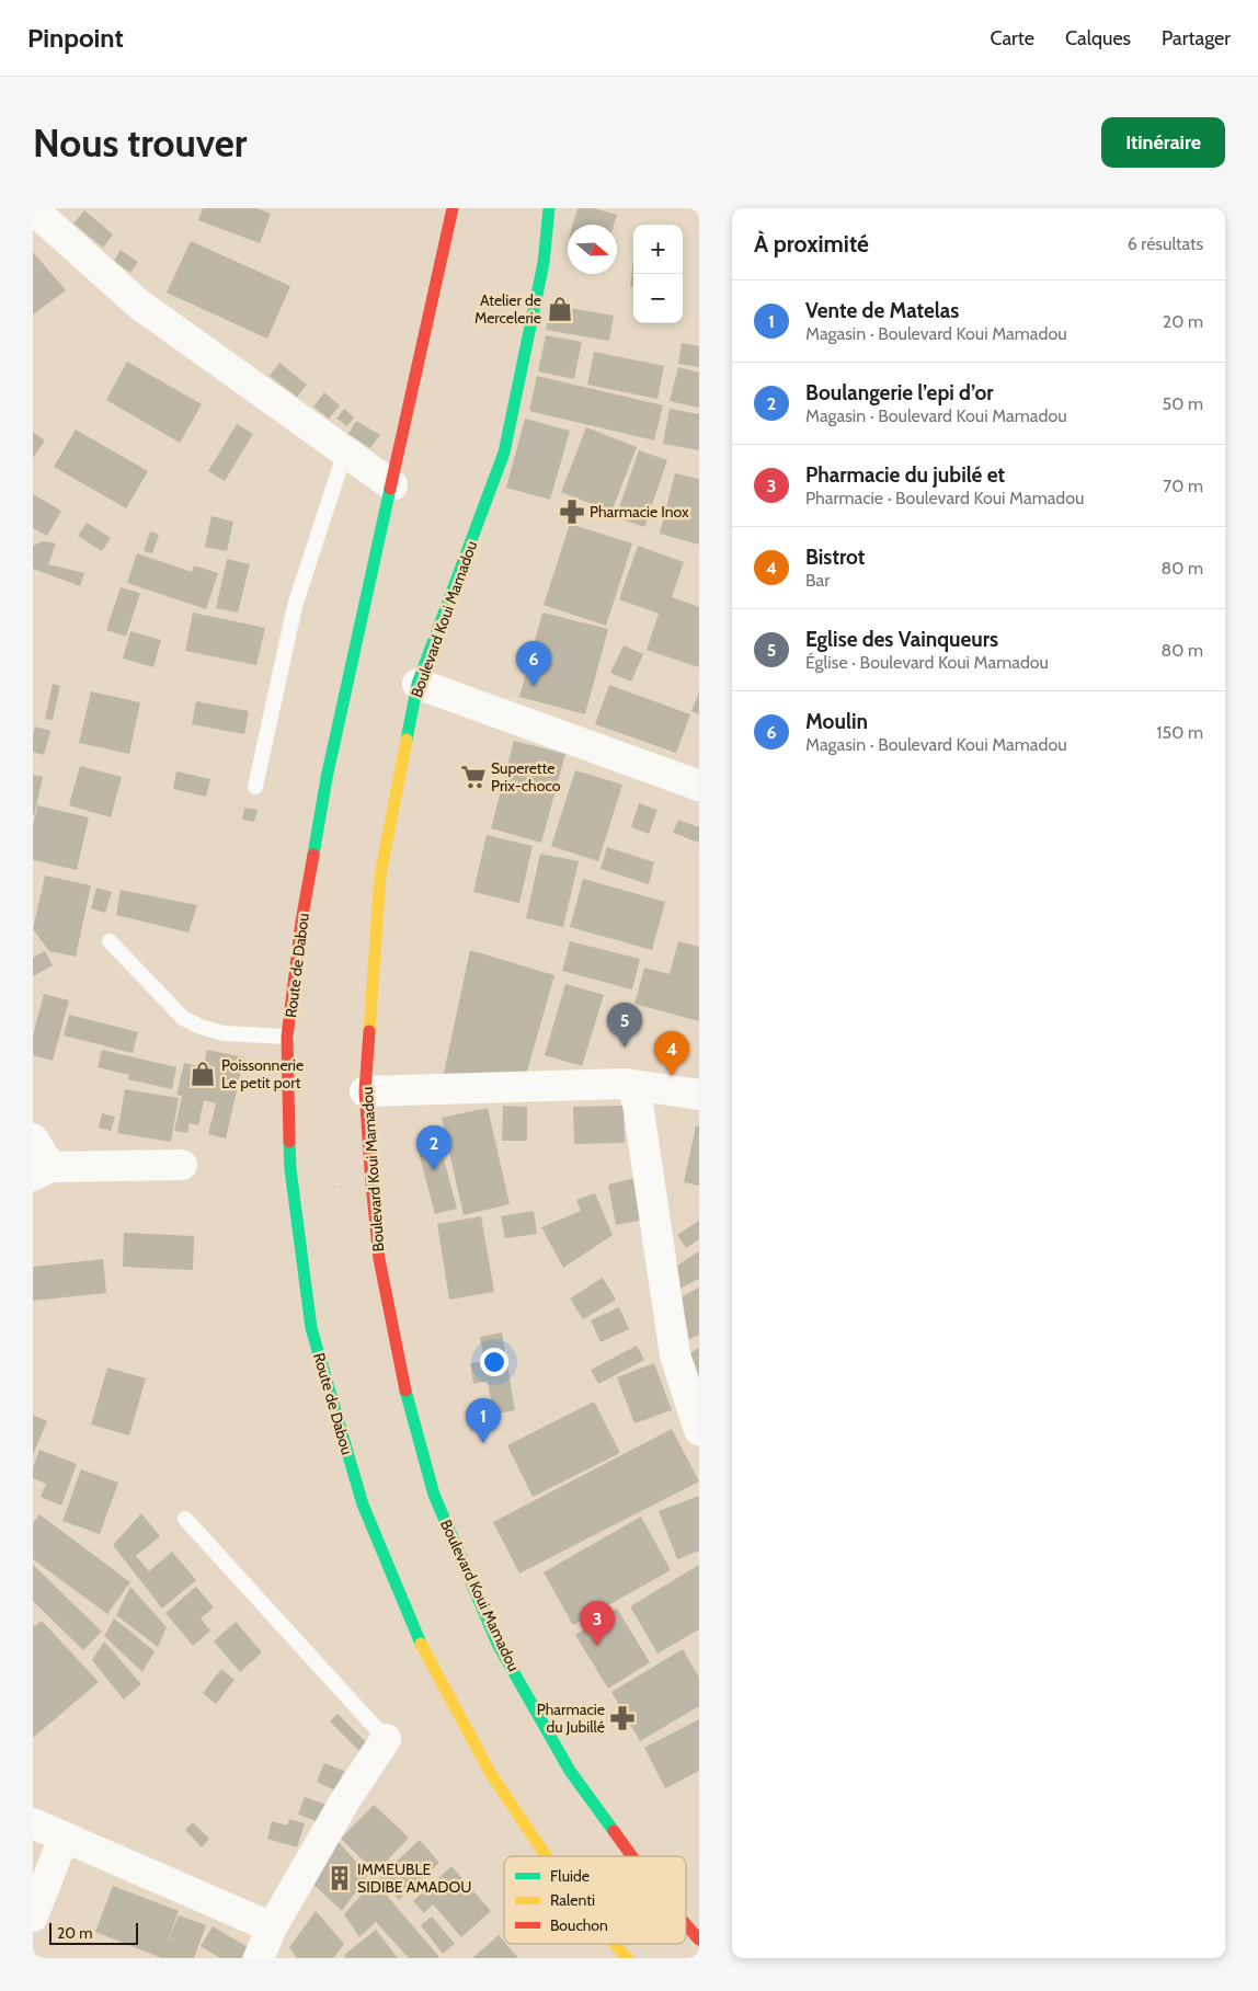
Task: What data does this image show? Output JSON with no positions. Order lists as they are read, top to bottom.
{
  "streets": {
    "main road": ["Boulevard Koui Mamadou", "Route de Dabou"]
  },
  "places": {
    "shop": ["Atelier de Mercelerie", "Poissonnerie Le petit port"],
    "pharmacy": ["Pharmacie Inox", "Pharmacie du Jubillé"],
    "supermarket": ["Superette Prix-choco"],
    "building": ["IMMEUBLE SIDIBE AMADOU"]
  },
  "legend": ["Fluide", "Ralenti", "Bouchon"],
  "scale_bar": "20 m",
  "north": "right",
  "page": {
    "header": "Pinpoint",
    "nav": ["Carte", "Calques", "Partager"],
    "buttons": "Itinéraire",
    "title": "Nous trouver",
    "heading": ["À proximité", "6 résultats"],
    "map_buttons": ["+", "−"],
    "list": [
      {
        "mark": "1",
        "name": "Vente de Matelas",
        "note": "Magasin · Boulevard Koui Mamadou",
        "value": "20 m"
      },
      {
        "mark": "2",
        "name": "Boulangerie l’epi d’or",
        "note": "Magasin · Boulevard Koui Mamadou",
        "value": "50 m"
      },
      {
        "mark": "3",
        "name": "Pharmacie du jubilé et",
        "note": "Pharmacie · Boulevard Koui Mamadou",
        "value": "70 m"
      },
      {
        "mark": "4",
        "name": "Bistrot",
        "note": "Bar",
        "value": "80 m"
      },
      {
        "mark": "5",
        "name": "Eglise des Vainqueurs",
        "note": "Église · Boulevard Koui Mamadou",
        "value": "80 m"
      },
      {
        "mark": "6",
        "name": "Moulin",
        "note": "Magasin · Boulevard Koui Mamadou",
        "value": "150 m"
      }
    ],
    "pins": [
      "6",
      "5",
      "4",
      "2",
      "1",
      "3"
    ],
    "scale": "20 m"
  }
}
